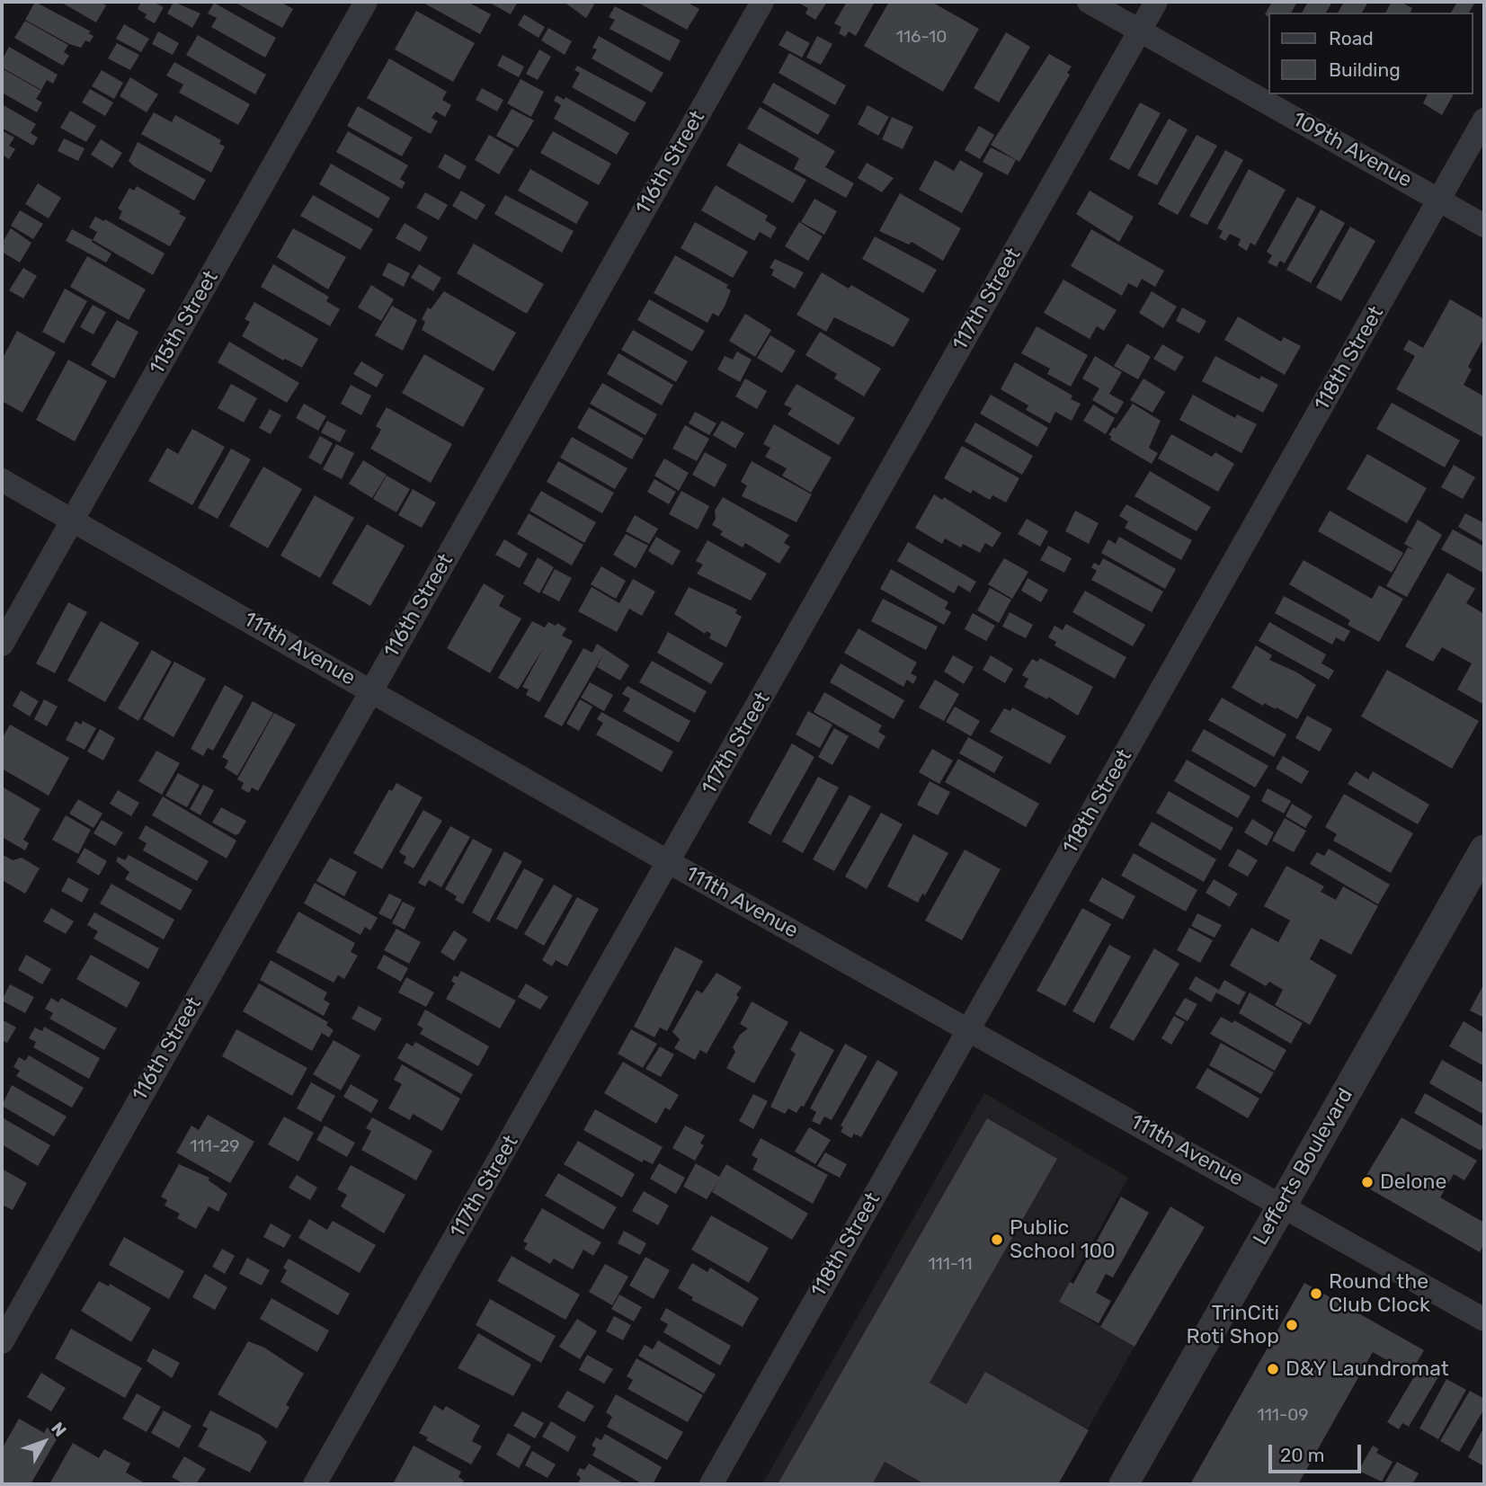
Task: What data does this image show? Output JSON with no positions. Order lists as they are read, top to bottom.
{
  "streets": {
    "street": [
      "109th Avenue",
      "116th Street",
      "117th Street",
      "115th Street",
      "118th Street",
      "111th Avenue",
      "Lefferts Boulevard"
    ]
  },
  "crossings": [
    ["109th Avenue", "117th Street"],
    ["109th Avenue", "118th Street"],
    ["116th Street", "111th Avenue"],
    ["117th Street", "111th Avenue"],
    ["115th Street", "111th Avenue"],
    ["118th Street", "111th Avenue"],
    ["111th Avenue", "Lefferts Boulevard"]
  ],
  "places": [
    "Delone",
    "Public School 100",
    "Round the Club Clock",
    "TrinCiti Roti Shop",
    "D&Y Laundromat"
  ],
  "house_numbers": [
    "116-10",
    "111-29",
    "111-11",
    "111-09"
  ],
  "legend": ["Road", "Building"],
  "scale_bar": "20 m",
  "north": "top right"
}
